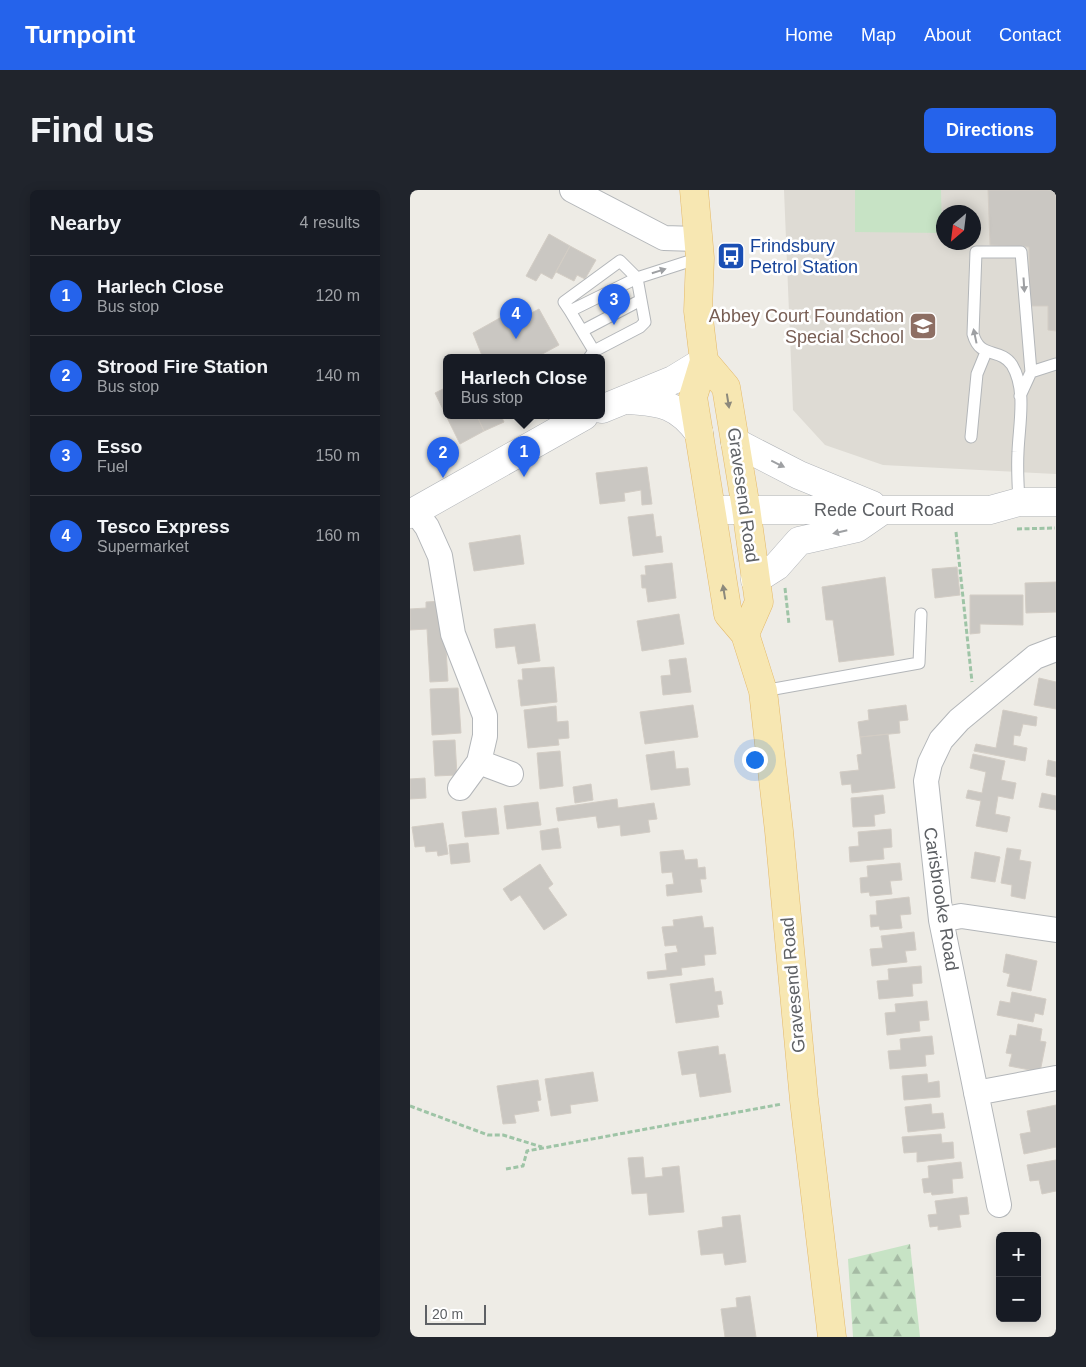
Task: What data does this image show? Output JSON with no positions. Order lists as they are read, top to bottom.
{
  "streets": {
    "main road": ["Gravesend Road", "Rede Court Road"],
    "street": ["Carisbrooke Road"]
  },
  "crossings": [
    ["Gravesend Road", "Rede Court Road"]
  ],
  "places": {
    "bus stop": ["Frindsbury Petrol Station"],
    "school or university": ["Abbey Court Foundation Special School"]
  },
  "scale_bar": "20 m",
  "north": "bottom left",
  "page": {
    "header": "Turnpoint",
    "nav": [
      "Home",
      "Map",
      "About",
      "Contact"
    ],
    "buttons": "Directions",
    "title": "Find us",
    "heading": ["Nearby", "4 results"],
    "list": [
      {
        "mark": "1",
        "name": "Harlech Close",
        "note": "Bus stop",
        "value": "120 m"
      },
      {
        "mark": "2",
        "name": "Strood Fire Station",
        "note": "Bus stop",
        "value": "140 m"
      },
      {
        "mark": "3",
        "name": "Esso",
        "note": "Fuel",
        "value": "150 m"
      },
      {
        "mark": "4",
        "name": "Tesco Express",
        "note": "Supermarket",
        "value": "160 m"
      }
    ],
    "pins": [
      "3",
      "4",
      "1",
      "2"
    ],
    "popup": ["Harlech Close", "Bus stop"],
    "map_buttons": ["+", "−"],
    "scale": "20 m"
  }
}
